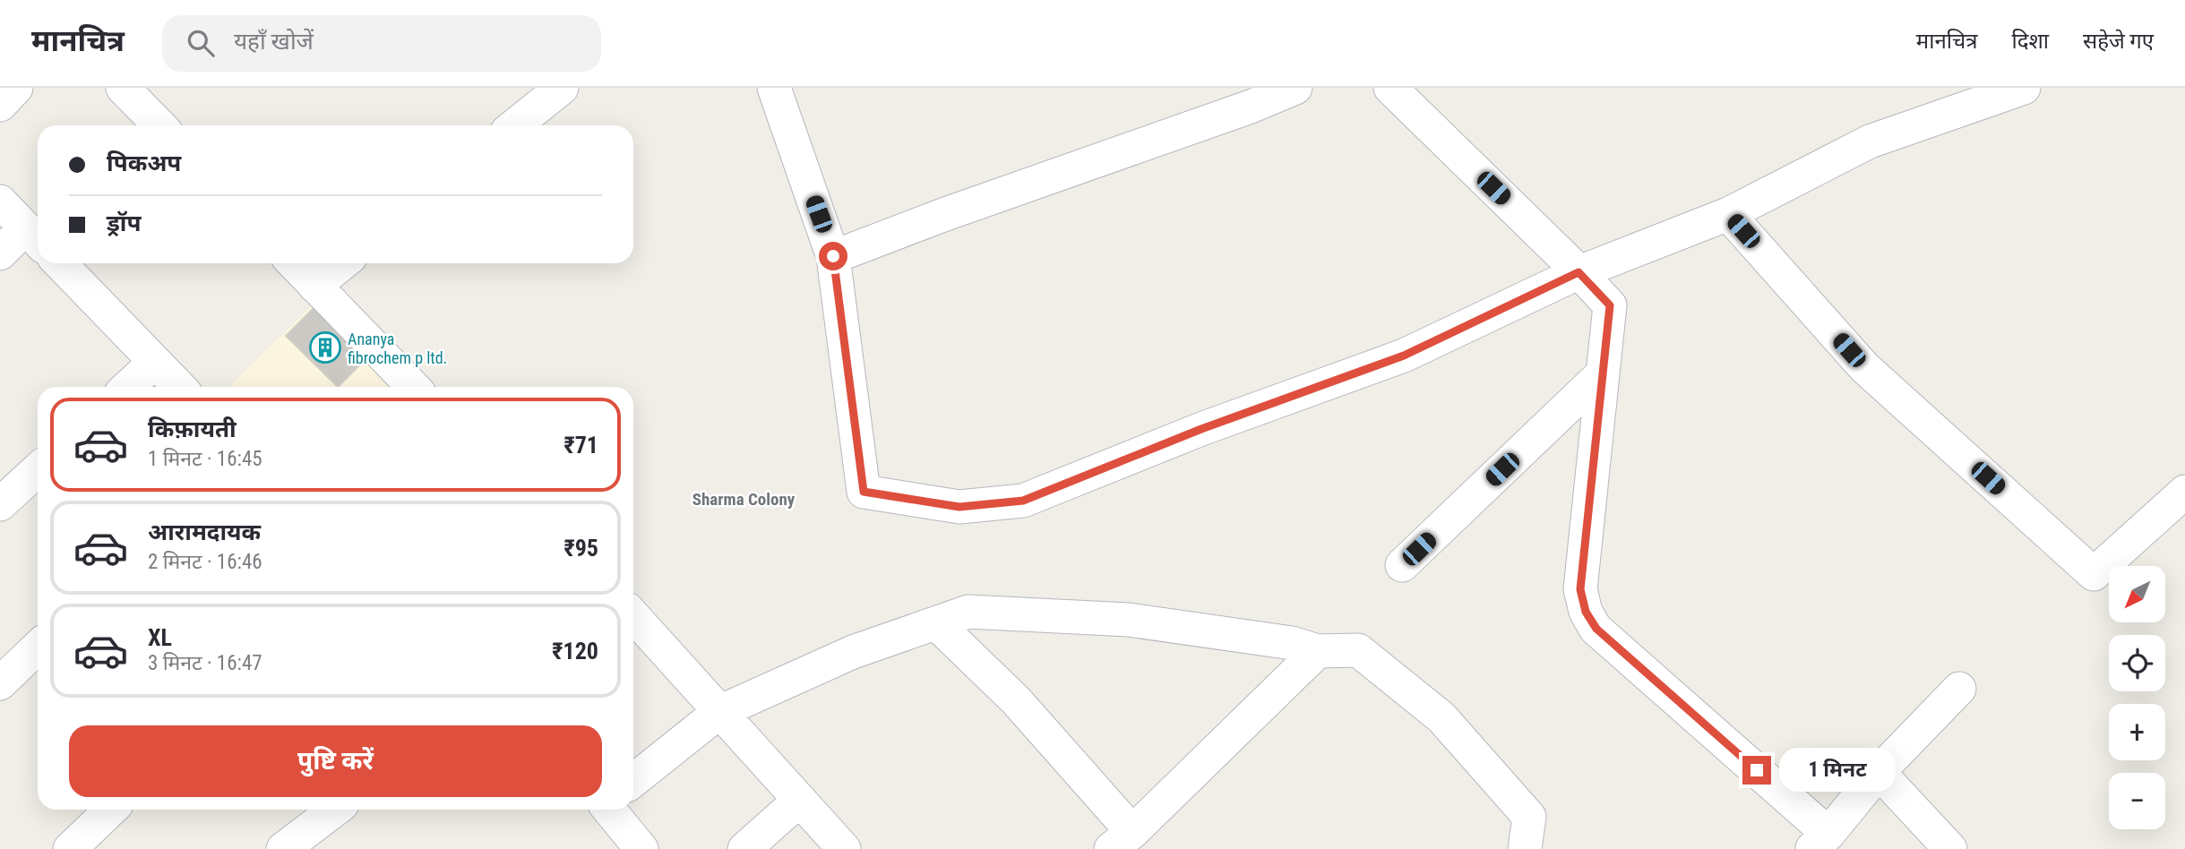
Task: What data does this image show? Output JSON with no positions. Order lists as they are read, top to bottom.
{
  "districts": ["Sharma Colony"],
  "places": {
    "building": ["Ananya fibrochem p ltd."]
  },
  "north": "bottom left",
  "page": {
    "header": "मानचित्र",
    "search": "यहाँ खोजें",
    "nav": ["मानचित्र", "दिशा", "सहेजे गए"],
    "banner": ["पिकअप", "ड्रॉप"],
    "list": [
      {
        "name": "किफ़ायती",
        "note": "1 मिनट · 16:45",
        "value": "₹71"
      },
      {
        "name": "आरामदायक",
        "note": "2 मिनट · 16:46",
        "value": "₹95"
      },
      {
        "name": "XL",
        "note": "3 मिनट · 16:47",
        "value": "₹120"
      }
    ],
    "map_buttons": ["+", "−"],
    "buttons": "पुष्टि करें",
    "bubble": "1 मिनट"
  }
}
